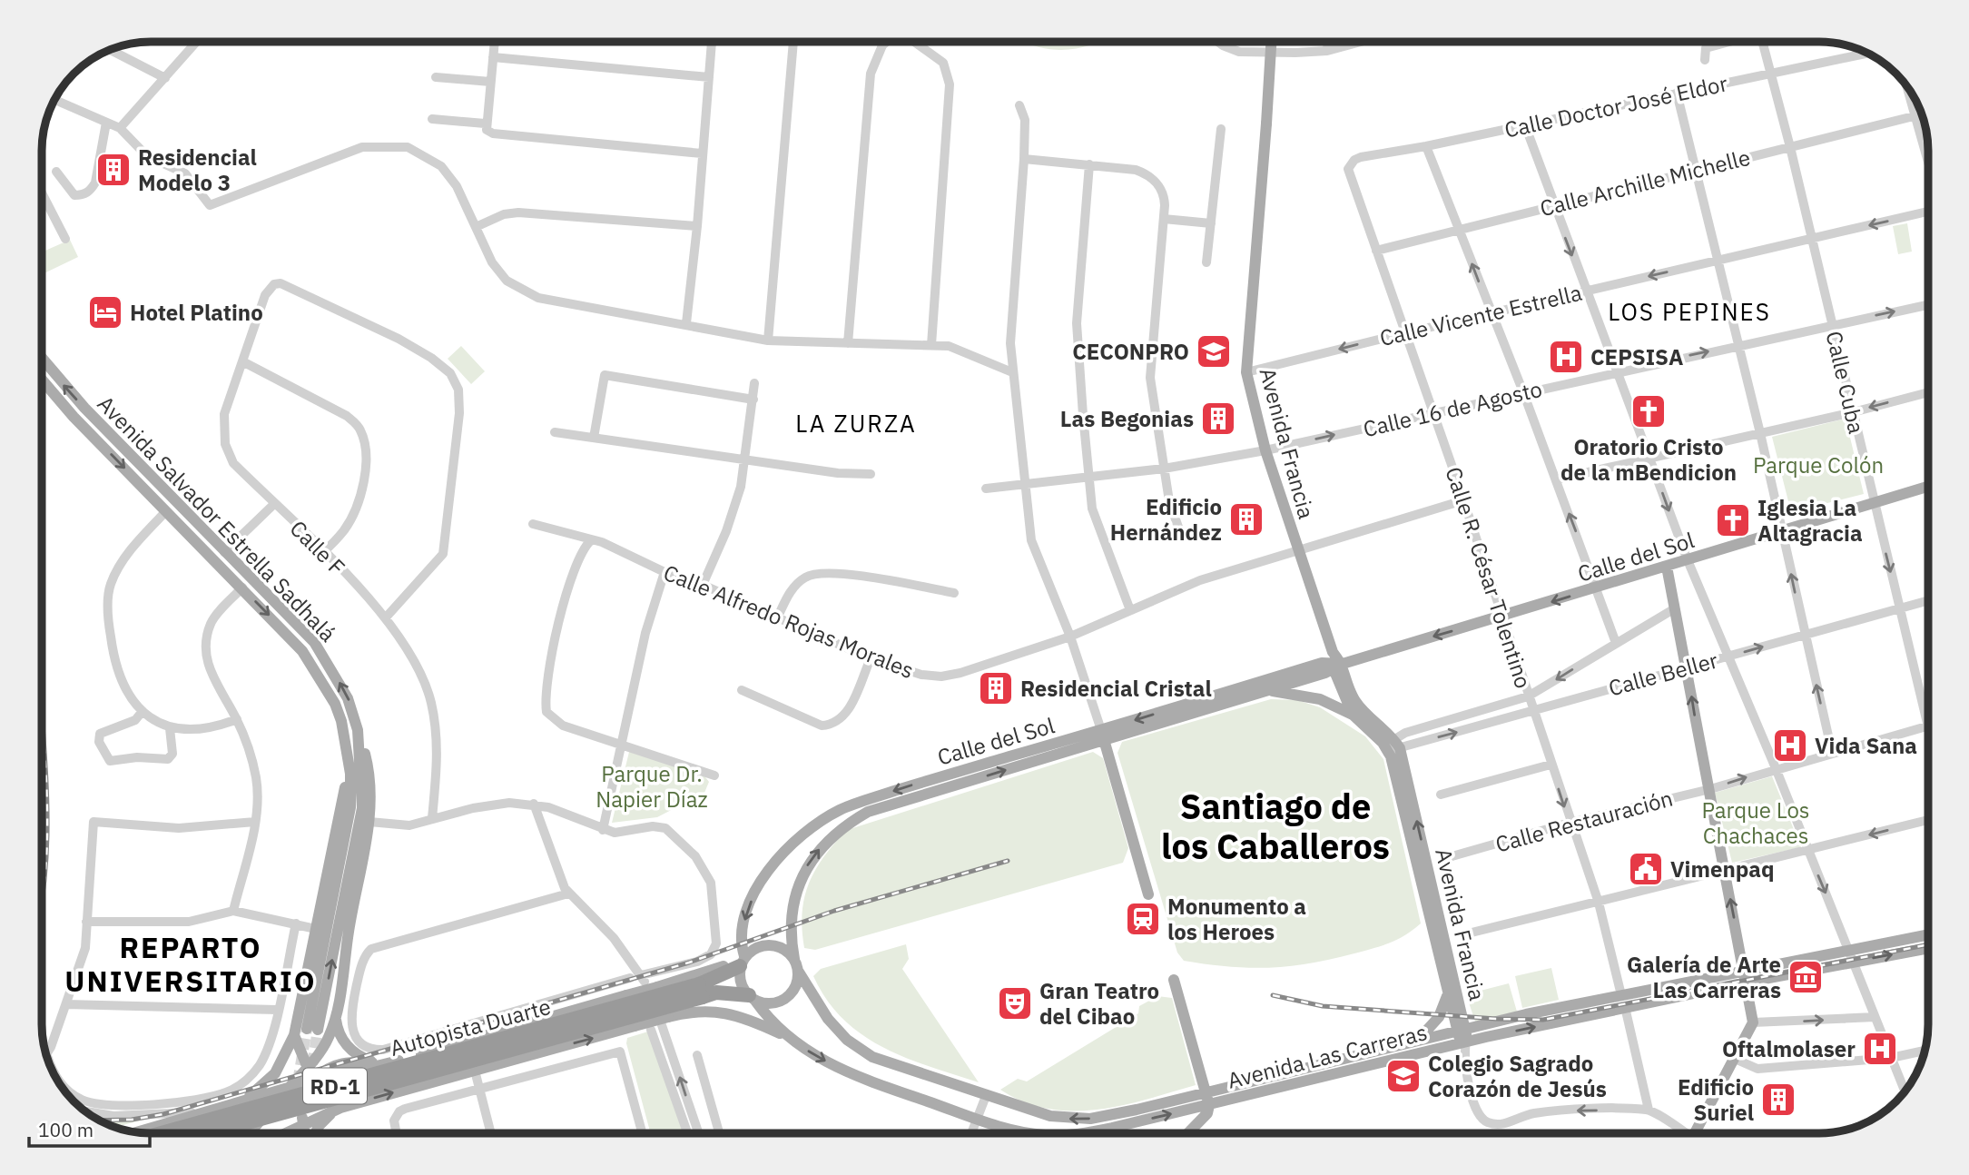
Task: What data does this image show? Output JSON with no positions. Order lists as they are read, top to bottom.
{
  "streets": {
    "highway": ["Autopista Duarte", "RD-1"],
    "main road": [
      "Avenida Francia",
      "Avenida Salvador Estrella Sadhalá",
      "Calle del Sol",
      "Avenida Las Carreras"
    ],
    "street": [
      "Calle Doctor José Eldor",
      "Calle Archille Michelle",
      "Calle Vicente Estrella",
      "Calle Cuba",
      "Calle 16 de Agosto",
      "Calle F",
      "Calle R. César Tolentino",
      "Calle Alfredo Rojas Morales",
      "Calle Beller",
      "Calle Restauración"
    ]
  },
  "crossings": [
    ["Calle Doctor José Eldor", "Calle Cuba"],
    ["Calle Doctor José Eldor", "Calle R. César Tolentino"],
    ["Calle Archille Michelle", "Calle Cuba"],
    ["Calle Archille Michelle", "Calle R. César Tolentino"],
    ["Calle Vicente Estrella", "Calle Cuba"],
    ["Calle Vicente Estrella", "Avenida Francia"],
    ["Calle Vicente Estrella", "Calle R. César Tolentino"],
    ["Calle Cuba", "Calle 16 de Agosto"],
    ["Calle Cuba", "Calle del Sol"],
    ["Calle Cuba", "Calle Beller"],
    ["Calle Cuba", "Calle Restauración"],
    ["Calle 16 de Agosto", "Avenida Francia"],
    ["Calle 16 de Agosto", "Calle R. César Tolentino"],
    ["Avenida Francia", "Calle del Sol"],
    ["Avenida Francia", "Calle Alfredo Rojas Morales"],
    ["Avenida Francia", "Calle Beller"],
    ["Avenida Francia", "Avenida Las Carreras"],
    ["Calle del Sol", "Calle R. César Tolentino"],
    ["Calle del Sol", "Autopista Duarte"],
    ["Calle del Sol", "Avenida Las Carreras"],
    ["Calle R. César Tolentino", "Calle Alfredo Rojas Morales"],
    ["Calle R. César Tolentino", "Calle Beller"],
    ["Calle R. César Tolentino", "Calle Restauración"],
    ["Calle R. César Tolentino", "Avenida Las Carreras"],
    ["Autopista Duarte", "Avenida Las Carreras"]
  ],
  "one_way": ["Calle Vicente Estrella", "Calle 16 de Agosto"],
  "districts": [
    "LOS PEPINES",
    "LA ZURZA",
    "Santiago de los Caballeros",
    "REPARTO UNIVERSITARIO"
  ],
  "parks": ["Parque Colón", "Parque Dr. Napier Díaz", "Parque Los Chachaces"],
  "places": {
    "building": [
      "Residencial Modelo 3",
      "Las Begonias",
      "Edificio Hernández",
      "Residencial Cristal",
      "Edificio Suriel"
    ],
    "hotel": ["Hotel Platino"],
    "school or university": ["CECONPRO", "Colegio Sagrado Corazón de Jesús"],
    "hospital": ["CEPSISA", "Vida Sana", "Oftalmolaser"],
    "church": ["Oratorio Cristo de la mBendicion", "Iglesia La Altagracia"],
    "public building": ["Vimenpaq"],
    "station": ["Monumento a los Heroes"],
    "museum": ["Galería de Arte Las Carreras"],
    "theatre": ["Gran Teatro del Cibao"]
  },
  "scale_bar": "100 m"
}
